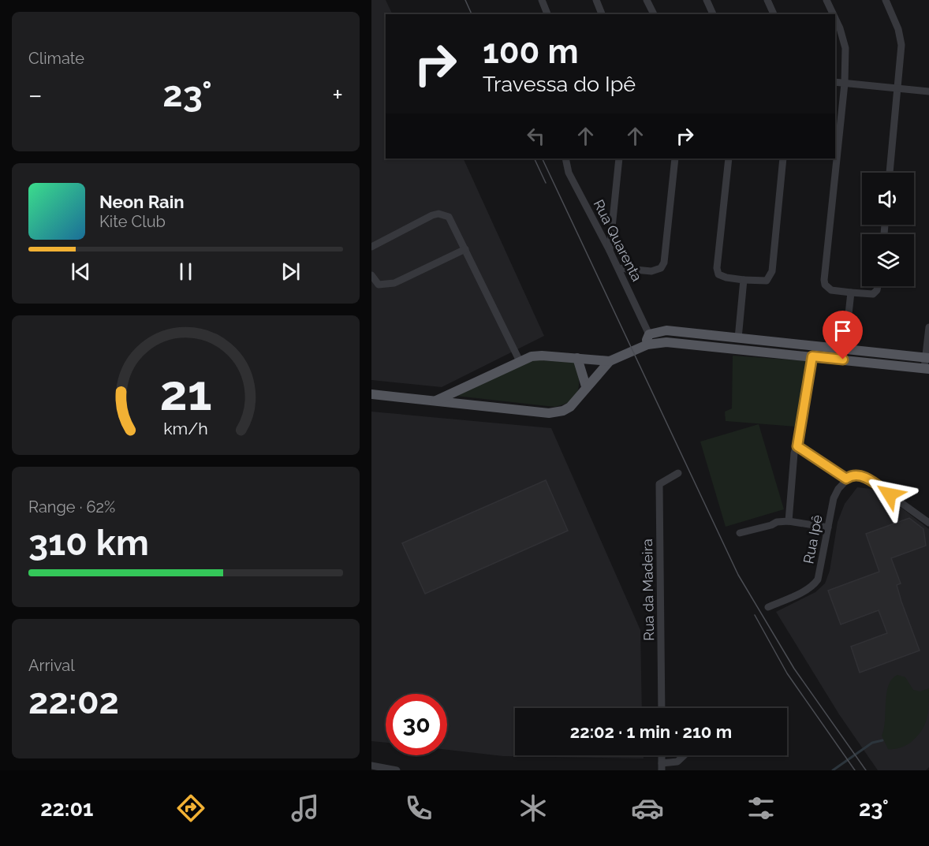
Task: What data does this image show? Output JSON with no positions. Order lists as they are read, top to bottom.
{
  "streets": {
    "street": ["Rua Quarenta", "Rua Ipê", "Rua da Madeira"]
  },
  "page": {
    "tile": [
      "Climate",
      ["Range · 62%", "310 km"],
      ["Arrival", "22:02"]
    ],
    "turn": ["100 m", "Travessa do Ipê"],
    "heat": ["−", "23°", "+"],
    "song": ["Neon Rain", "Kite Club"],
    "limit": "30",
    "trip": "22:02 · 1 min · 210 m",
    "tabs": ["22:01", "23°"],
    "gauge": ["21", "km/h"]
  }
}
